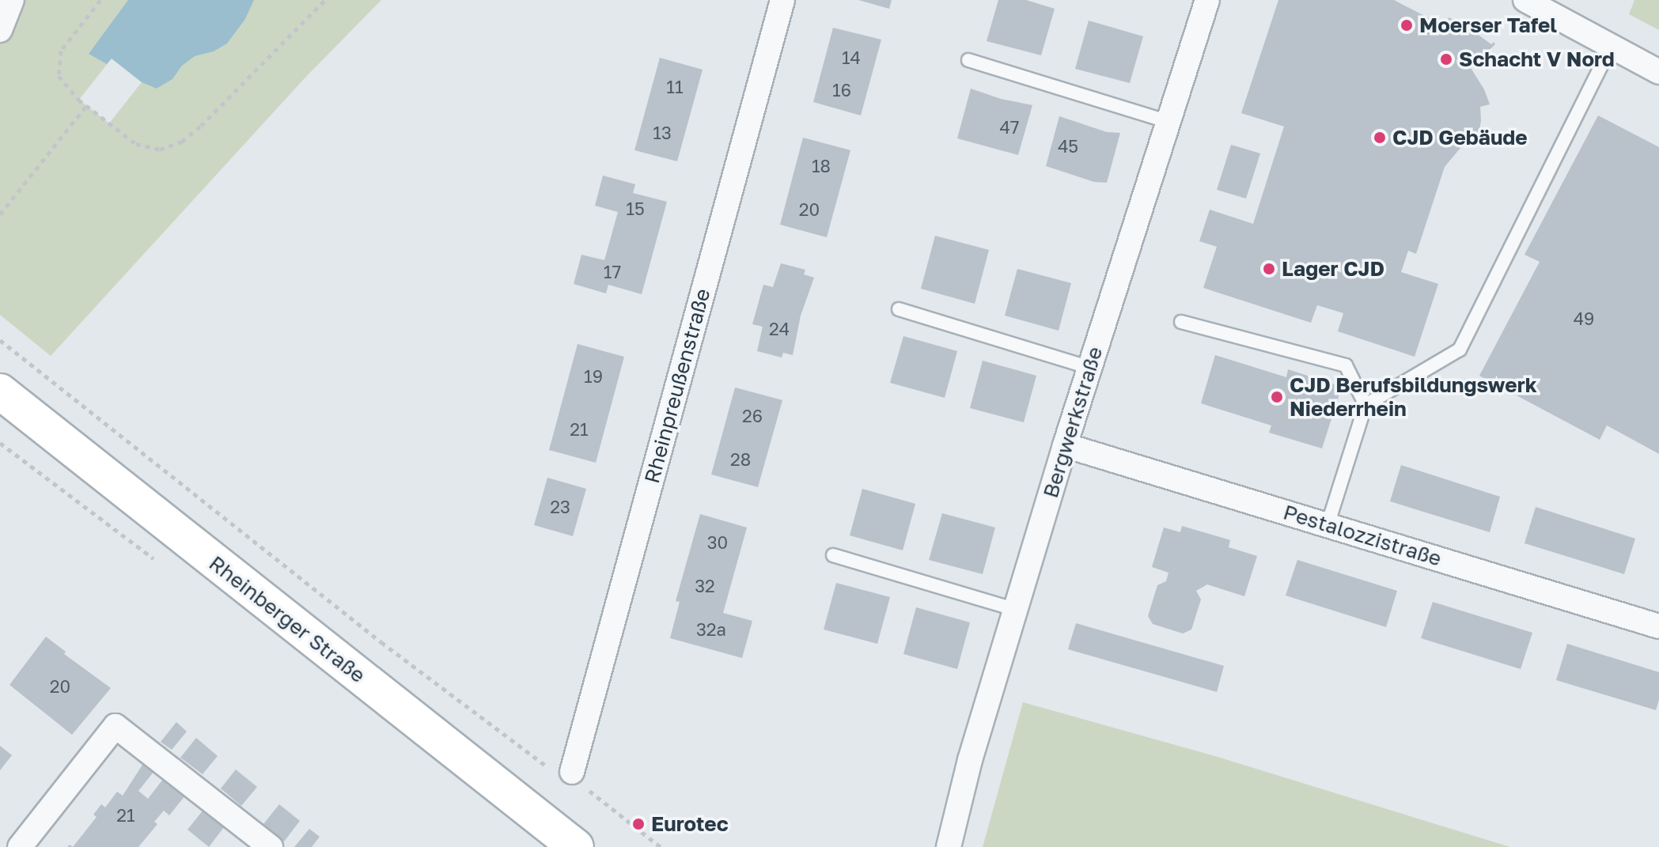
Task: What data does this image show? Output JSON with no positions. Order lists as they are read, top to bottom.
{
  "streets": {
    "main road": ["Rheinberger Straße"],
    "street": ["Rheinpreußenstraße", "Bergwerkstraße", "Pestalozzistraße"]
  },
  "crossings": [
    ["Bergwerkstraße", "Pestalozzistraße"]
  ],
  "places": [
    "Moerser Tafel",
    "Schacht V Nord",
    "CJD Gebäude",
    "Lager CJD",
    "CJD Berufsbildungswerk Niederrhein",
    "Eurotec"
  ],
  "house_numbers": [
    "14",
    "11",
    "16",
    "47",
    "13",
    "45",
    "18",
    "15",
    "20",
    "17",
    "49",
    "24",
    "19",
    "26",
    "21",
    "28",
    "23",
    "30",
    "32",
    "32a",
    "20",
    "21"
  ]
}
